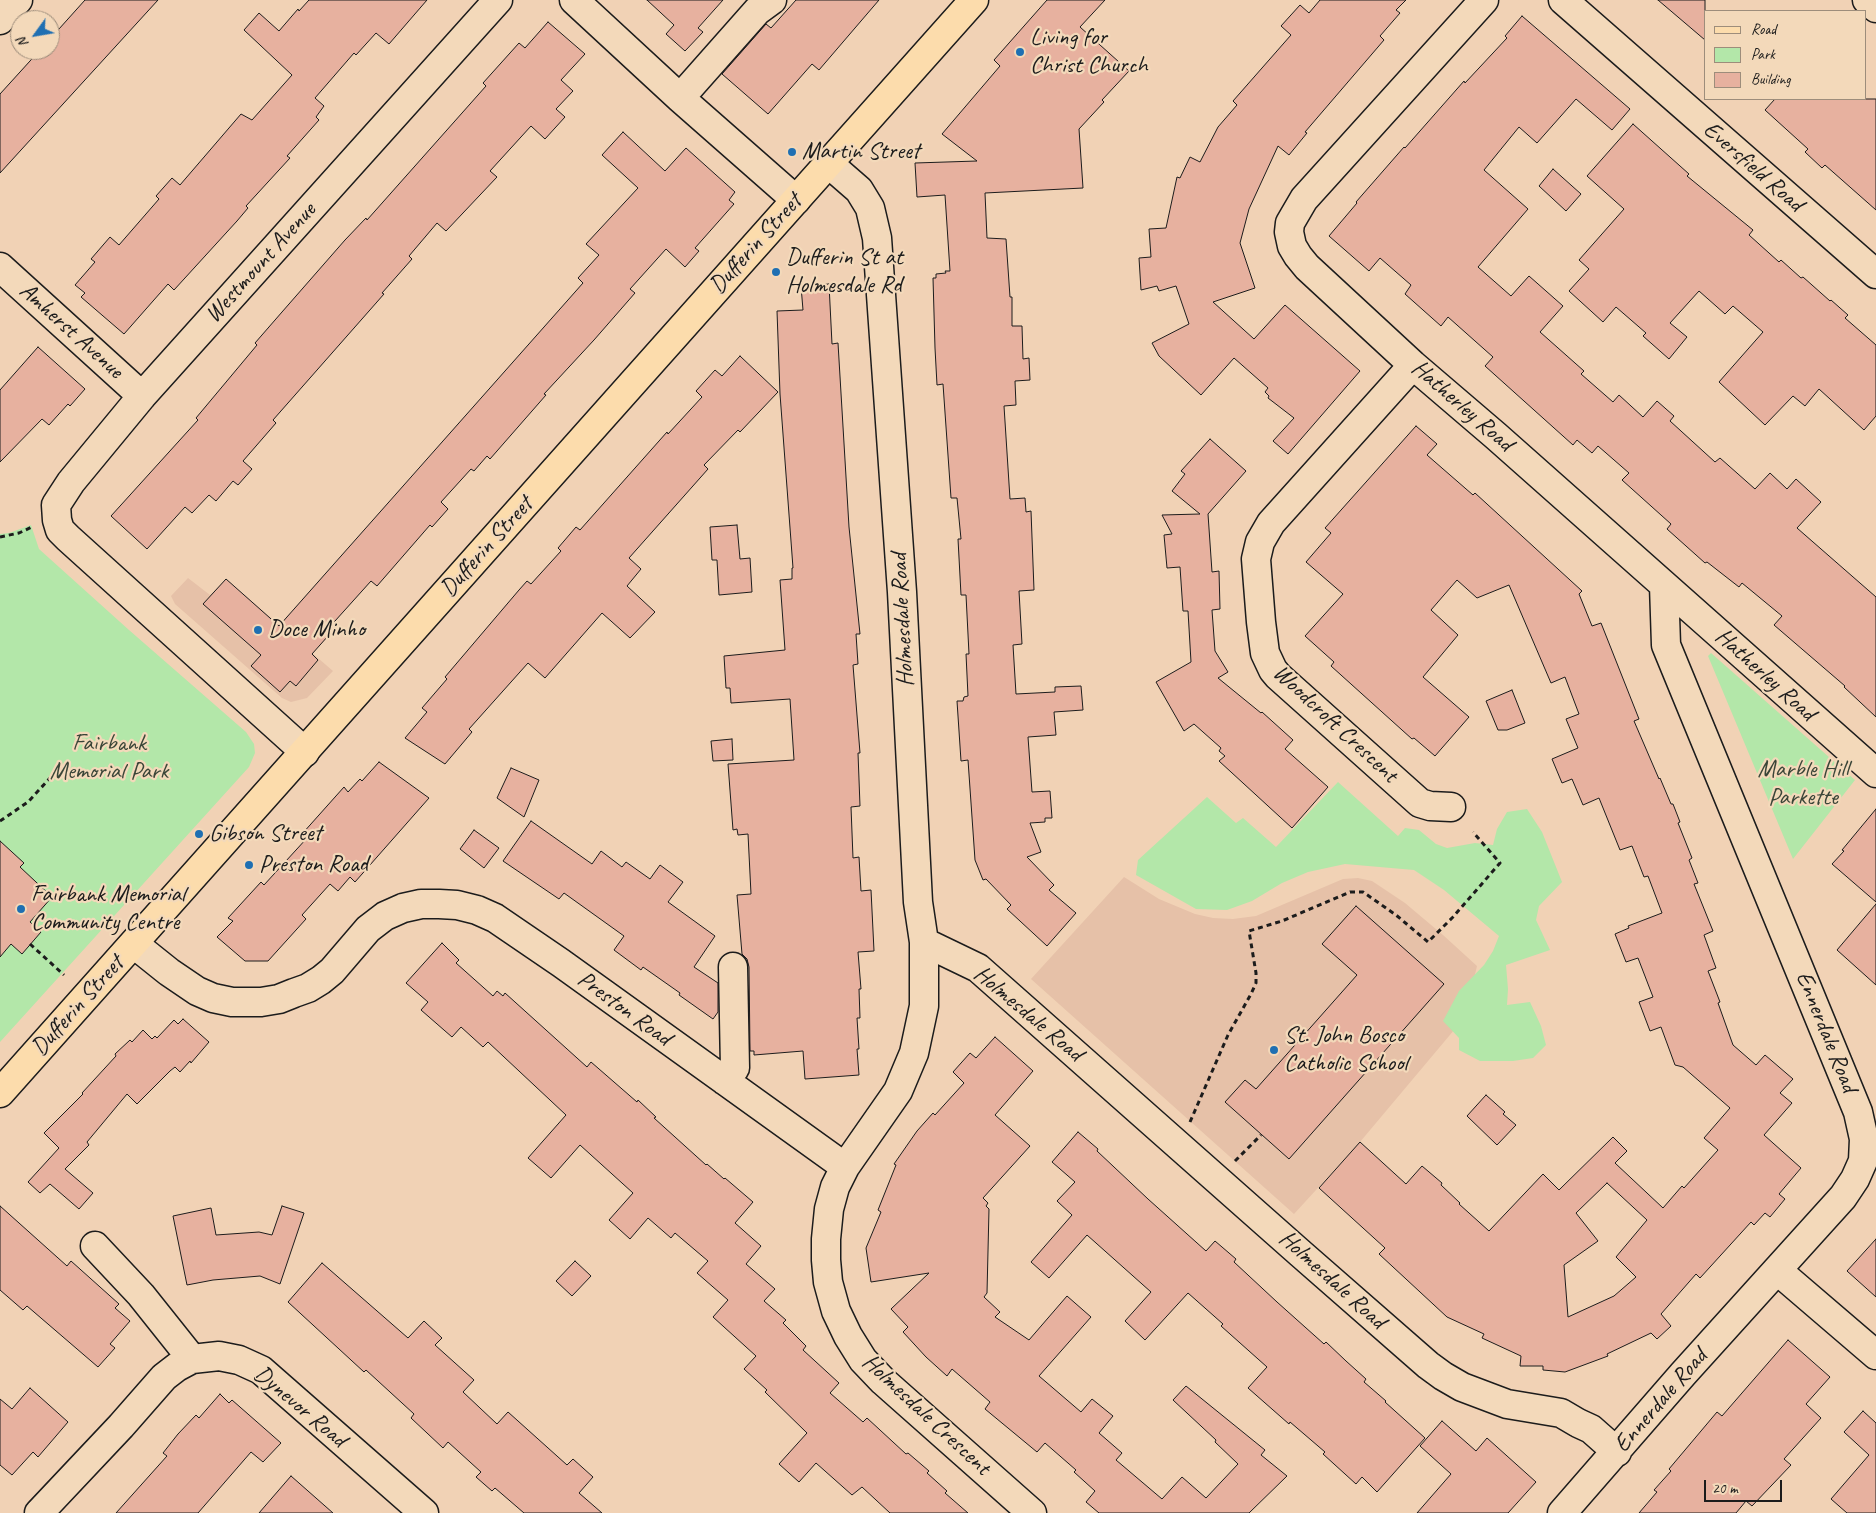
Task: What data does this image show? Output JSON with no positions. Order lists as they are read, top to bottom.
{
  "streets": {
    "main road": ["Dufferin Street"],
    "street": [
      "Eversfield Road",
      "Westmount Avenue",
      "Amherst Avenue",
      "Hatherley Road",
      "Holmesdale Road",
      "Woodcroft Crescent",
      "Preston Road",
      "Ennerdale Road",
      "Dynevor Road",
      "Holmesdale Crescent"
    ]
  },
  "crossings": [
    ["Dufferin Street", "Westmount Avenue"],
    ["Dufferin Street", "Holmesdale Road"],
    ["Dufferin Street", "Preston Road"],
    ["Westmount Avenue", "Amherst Avenue"],
    ["Hatherley Road", "Woodcroft Crescent"],
    ["Hatherley Road", "Ennerdale Road"],
    ["Holmesdale Road", "Ennerdale Road"],
    ["Holmesdale Road", "Holmesdale Crescent"],
    ["Preston Road", "Holmesdale Crescent"]
  ],
  "parks": ["Fairbank Memorial Park", "Marble Hill Parkette"],
  "places": [
    "Living for Christ Church",
    "Martin Street",
    "Dufferin St at Holmesdale Rd",
    "Doce Minho",
    "Gibson Street",
    "Preston Road",
    "Fairbank Memorial Community Centre",
    "St. John Bosco Catholic School"
  ],
  "legend": ["Road", "Park", "Building"],
  "scale_bar": "20 m",
  "north": "bottom left"
}
